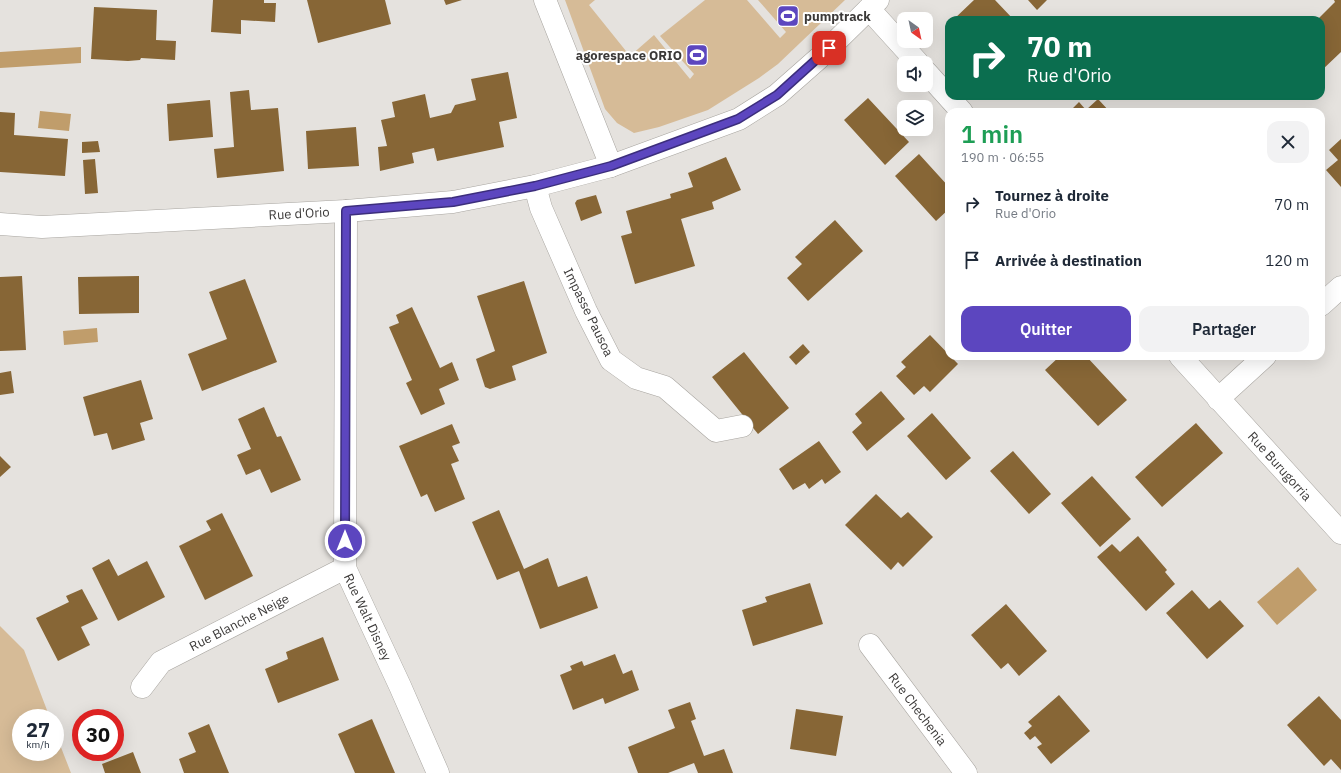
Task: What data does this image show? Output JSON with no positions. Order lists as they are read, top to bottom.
{
  "streets": {
    "street": [
      "Rue d'Orio",
      "Impasse Pausoa",
      "Rue Burugorria",
      "Rue Walt Disney",
      "Rue Blanche Neige",
      "Rue Chechenia"
    ]
  },
  "crossings": [
    ["Rue d'Orio", "Impasse Pausoa"],
    ["Rue d'Orio", "Rue Walt Disney"],
    ["Rue Walt Disney", "Rue Blanche Neige"]
  ],
  "places": {
    "sports": ["pumptrack", "agorespace ORIO"]
  },
  "north": "bottom right",
  "page": {
    "turn": ["70 m", "Rue d'Orio"],
    "heading": ["1 min", "190 m · 06:55"],
    "list": [
      {
        "name": "Tournez à droite",
        "note": "Rue d'Orio",
        "value": "70 m"
      },
      {
        "name": "Arrivée à destination",
        "value": "120 m"
      }
    ],
    "buttons": ["Quitter", "Partager"],
    "speed": "27 km/h",
    "limit": "30"
  }
}
